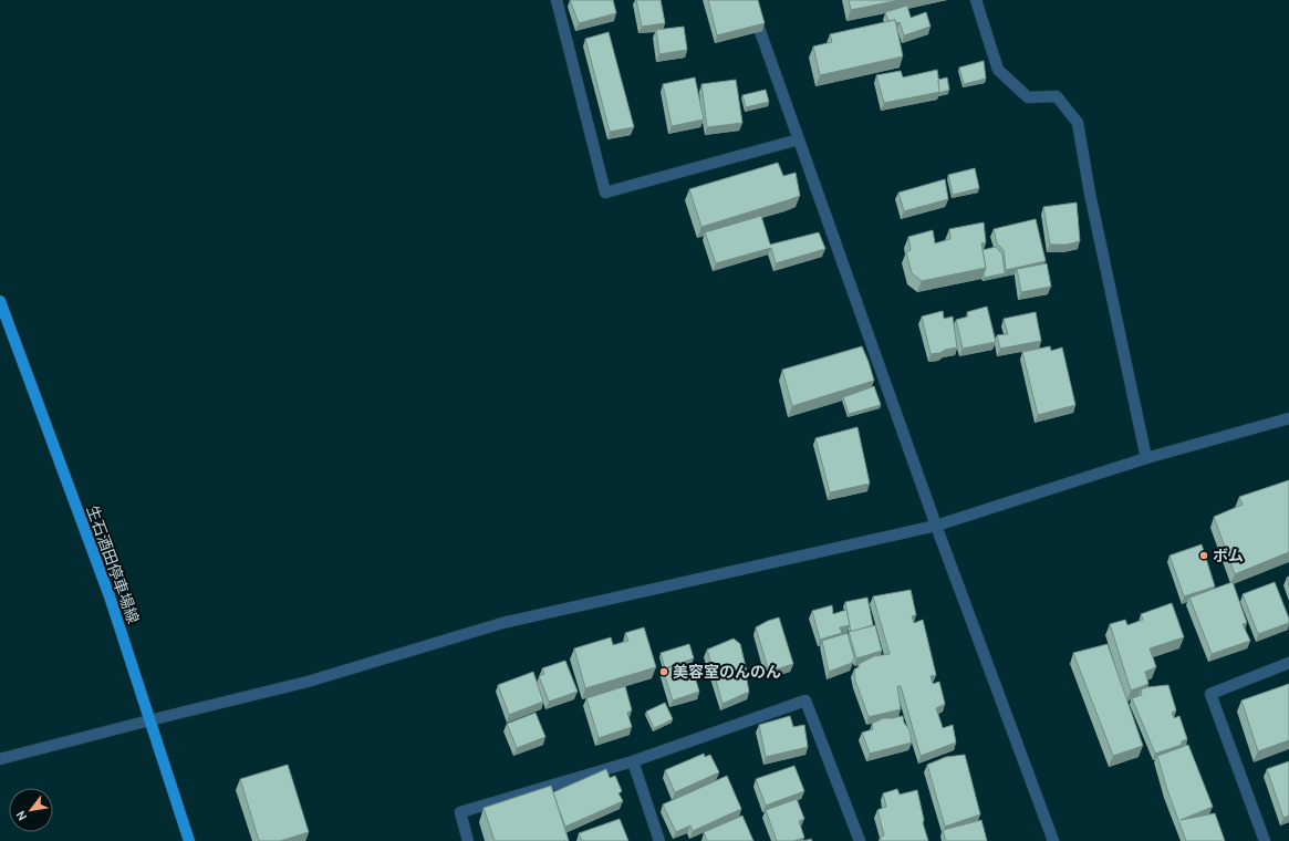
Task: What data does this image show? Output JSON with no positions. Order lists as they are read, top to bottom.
{
  "streets": {
    "main road": ["生石酒田停車場線"]
  },
  "places": ["ボム", "美容室のんのん"],
  "north": "bottom left"
}
